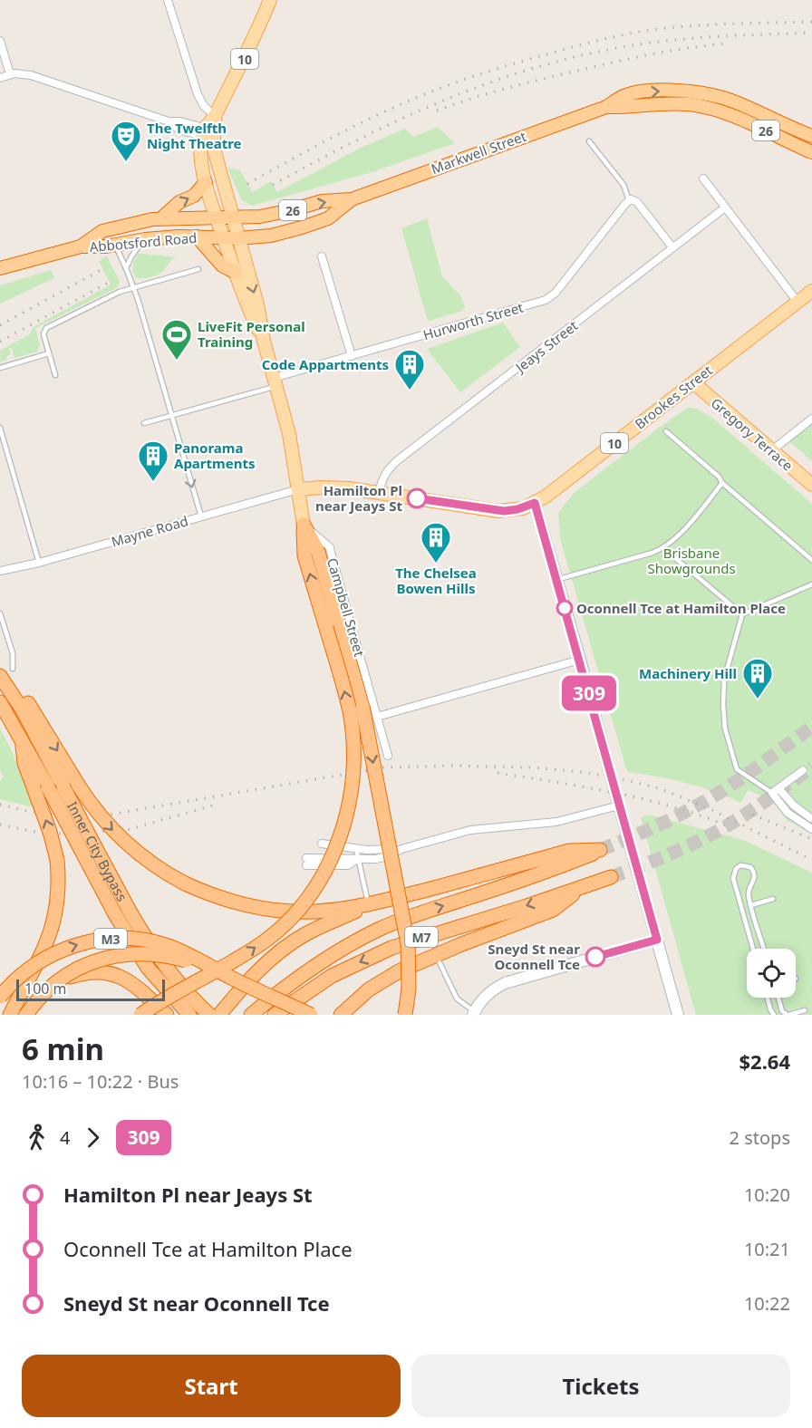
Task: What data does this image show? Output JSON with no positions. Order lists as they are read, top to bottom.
{
  "streets": {
    "highway": [
      "26",
      "Markwell Street",
      "Abbotsford Road",
      "Inner City Bypass",
      "M7",
      "M3"
    ],
    "main road": ["10", "Brookes Street", "Gregory Terrace"],
    "street": [
      "Hurworth Street",
      "Jeays Street",
      "Mayne Road",
      "Campbell Street"
    ]
  },
  "crossings": [
    ["10", "Jeays Street"],
    ["10", "Brookes Street"],
    ["10", "Mayne Road"],
    ["Markwell Street", "Abbotsford Road"],
    ["Brookes Street", "Gregory Terrace"]
  ],
  "parks": ["Brisbane Showgrounds"],
  "places": {
    "theatre": ["The Twelfth Night Theatre"],
    "sports": ["LiveFit Personal Training"],
    "building": [
      "Code Appartments",
      "Panorama Apartments",
      "The Chelsea Bowen Hills",
      "Machinery Hill"
    ],
    "other": ["Hamilton Pl near Jeays St", "Oconnell Tce at Hamilton Place", "Sneyd St near Oconnell Tce"]
  },
  "lines": ["bus line 309"],
  "scale_bar": "100 m",
  "page": {
    "on_map": "309",
    "scale": "100 m",
    "heading": ["6 min", "10:16 – 10:22 · Bus", "$2.64"],
    "legs": ["4", "309", "2 stops"],
    "list": [
      {
        "name": "Hamilton Pl near Jeays St",
        "value": "10:20"
      },
      {
        "name": "Oconnell Tce at Hamilton Place",
        "value": "10:21"
      },
      {
        "name": "Sneyd St near Oconnell Tce",
        "value": "10:22"
      }
    ],
    "buttons": ["Start", "Tickets"]
  }
}
